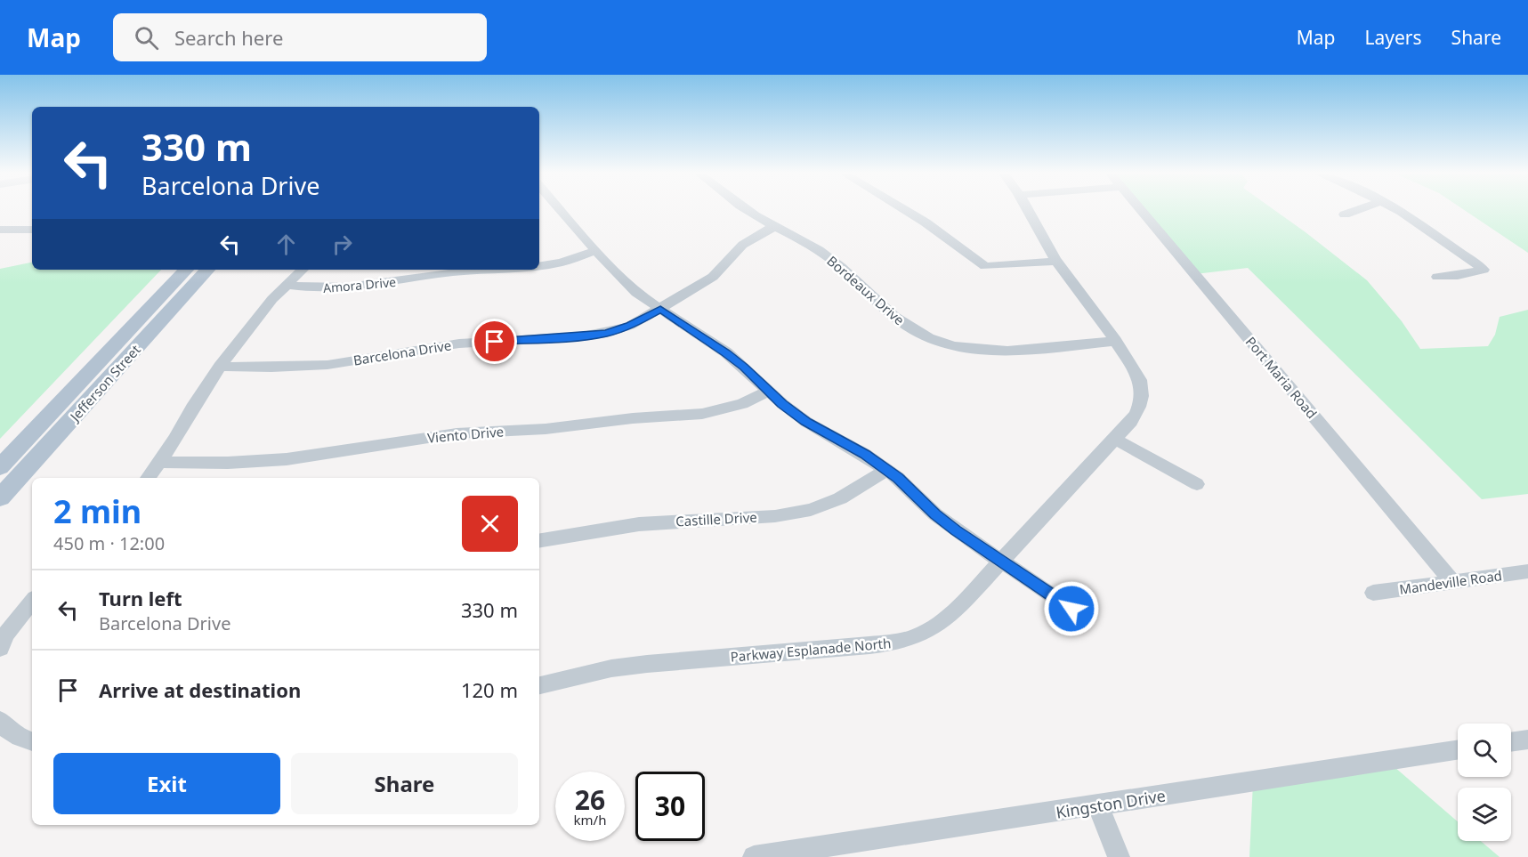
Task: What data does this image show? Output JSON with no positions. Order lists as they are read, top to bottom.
{
  "streets": {
    "main road": ["Jefferson Street"],
    "street": [
      "Amora Drive",
      "Bordeaux Drive",
      "Barcelona Drive",
      "Port Maria Road",
      "Viento Drive",
      "Castille Drive",
      "Mandeville Road",
      "Parkway Esplanade North",
      "Kingston Drive"
    ]
  },
  "crossings": [
    ["Bordeaux Drive", "Barcelona Drive"],
    ["Bordeaux Drive", "Parkway Esplanade North"],
    ["Port Maria Road", "Mandeville Road"]
  ],
  "page": {
    "header": "Map",
    "search": "Search here",
    "nav": ["Map", "Layers", "Share"],
    "turn": ["330 m", "Barcelona Drive"],
    "heading": ["2 min", "450 m · 12:00"],
    "list": [
      {
        "name": "Turn left",
        "note": "Barcelona Drive",
        "value": "330 m"
      },
      {
        "name": "Arrive at destination",
        "value": "120 m"
      }
    ],
    "buttons": ["Exit", "Share"],
    "speed": "26 km/h",
    "limit": "30"
  }
}
